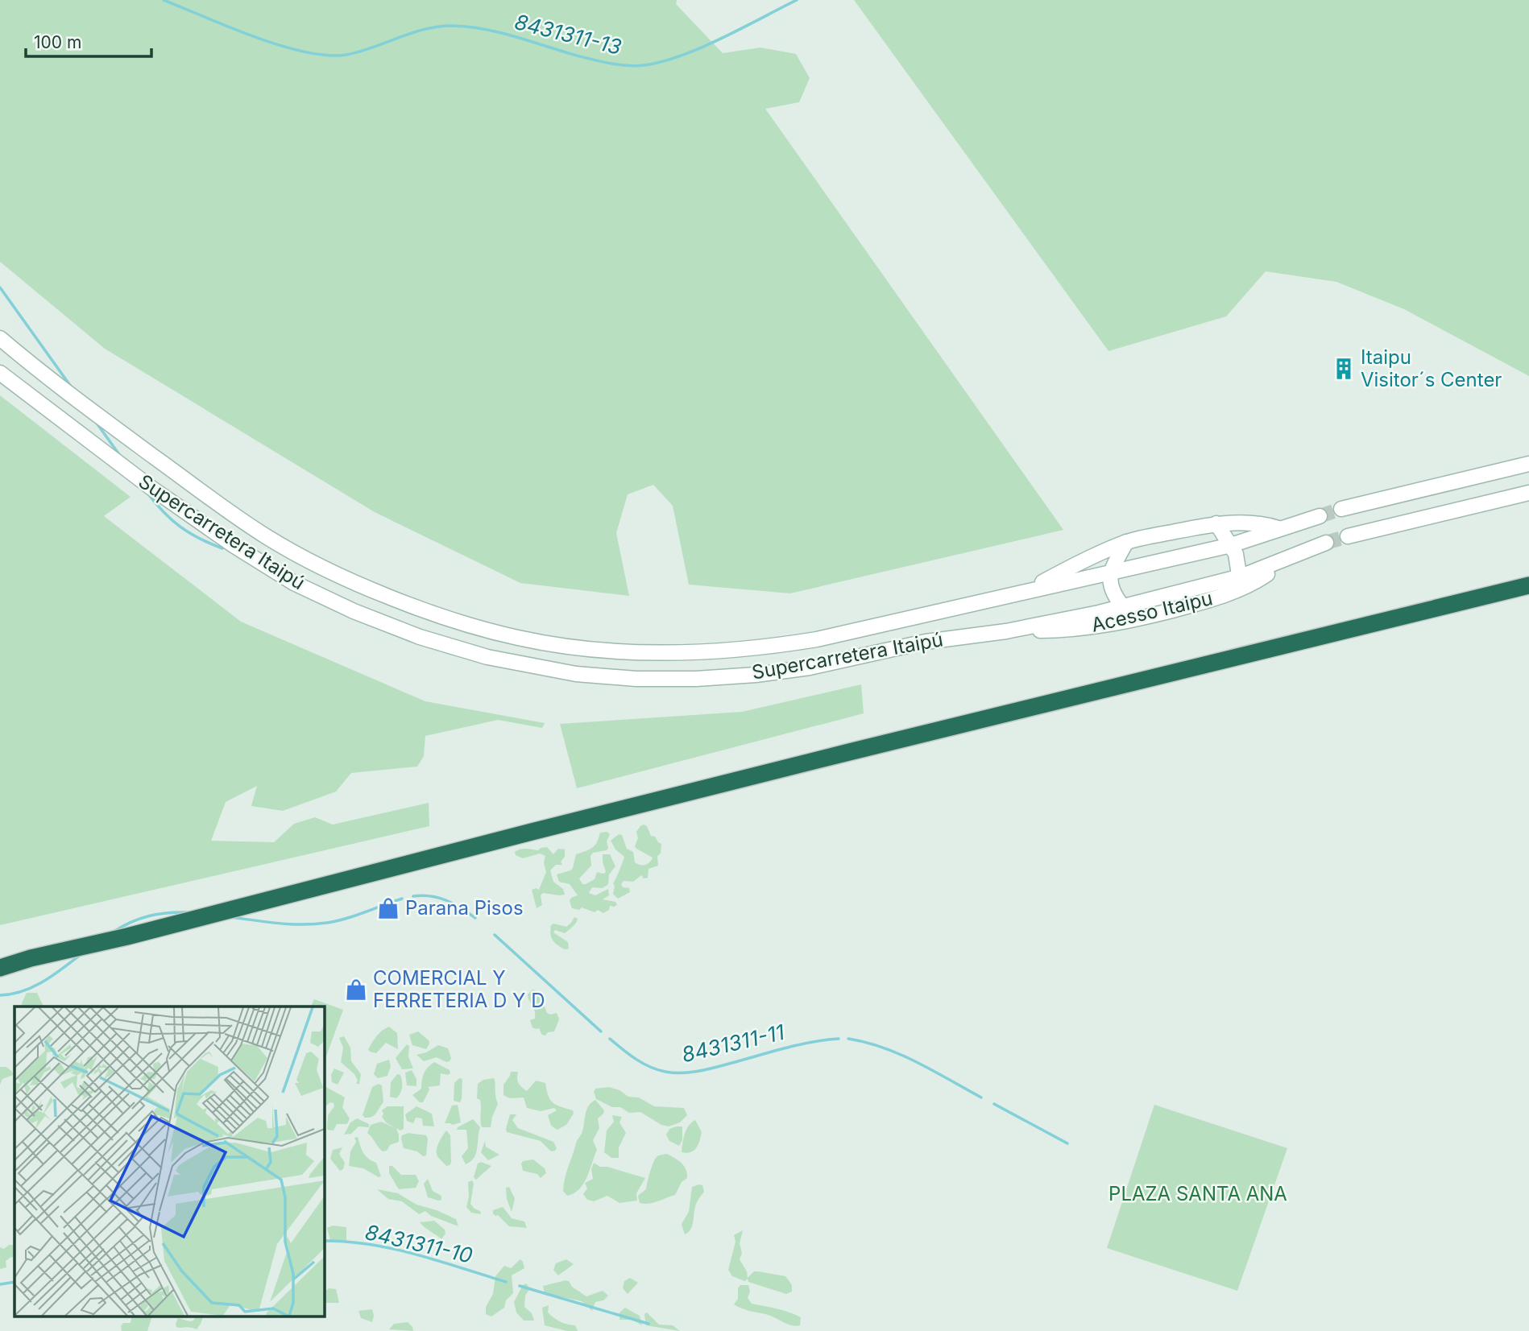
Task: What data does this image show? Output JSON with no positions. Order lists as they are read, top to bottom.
{
  "streets": {
    "street": ["Supercarretera Itaipú", "Acesso Itaipu"]
  },
  "crossings": [
    ["Supercarretera Itaipú", "Acesso Itaipu"]
  ],
  "water": ["8431311-13", "8431311-11", "8431311-10"],
  "parks": ["PLAZA SANTA ANA"],
  "places": {
    "building": ["Itaipu Visitor´s Center"],
    "shop": ["Parana Pisos", "COMERCIAL Y FERRETERIA D Y D"]
  },
  "scale_bar": "100 m"
}
